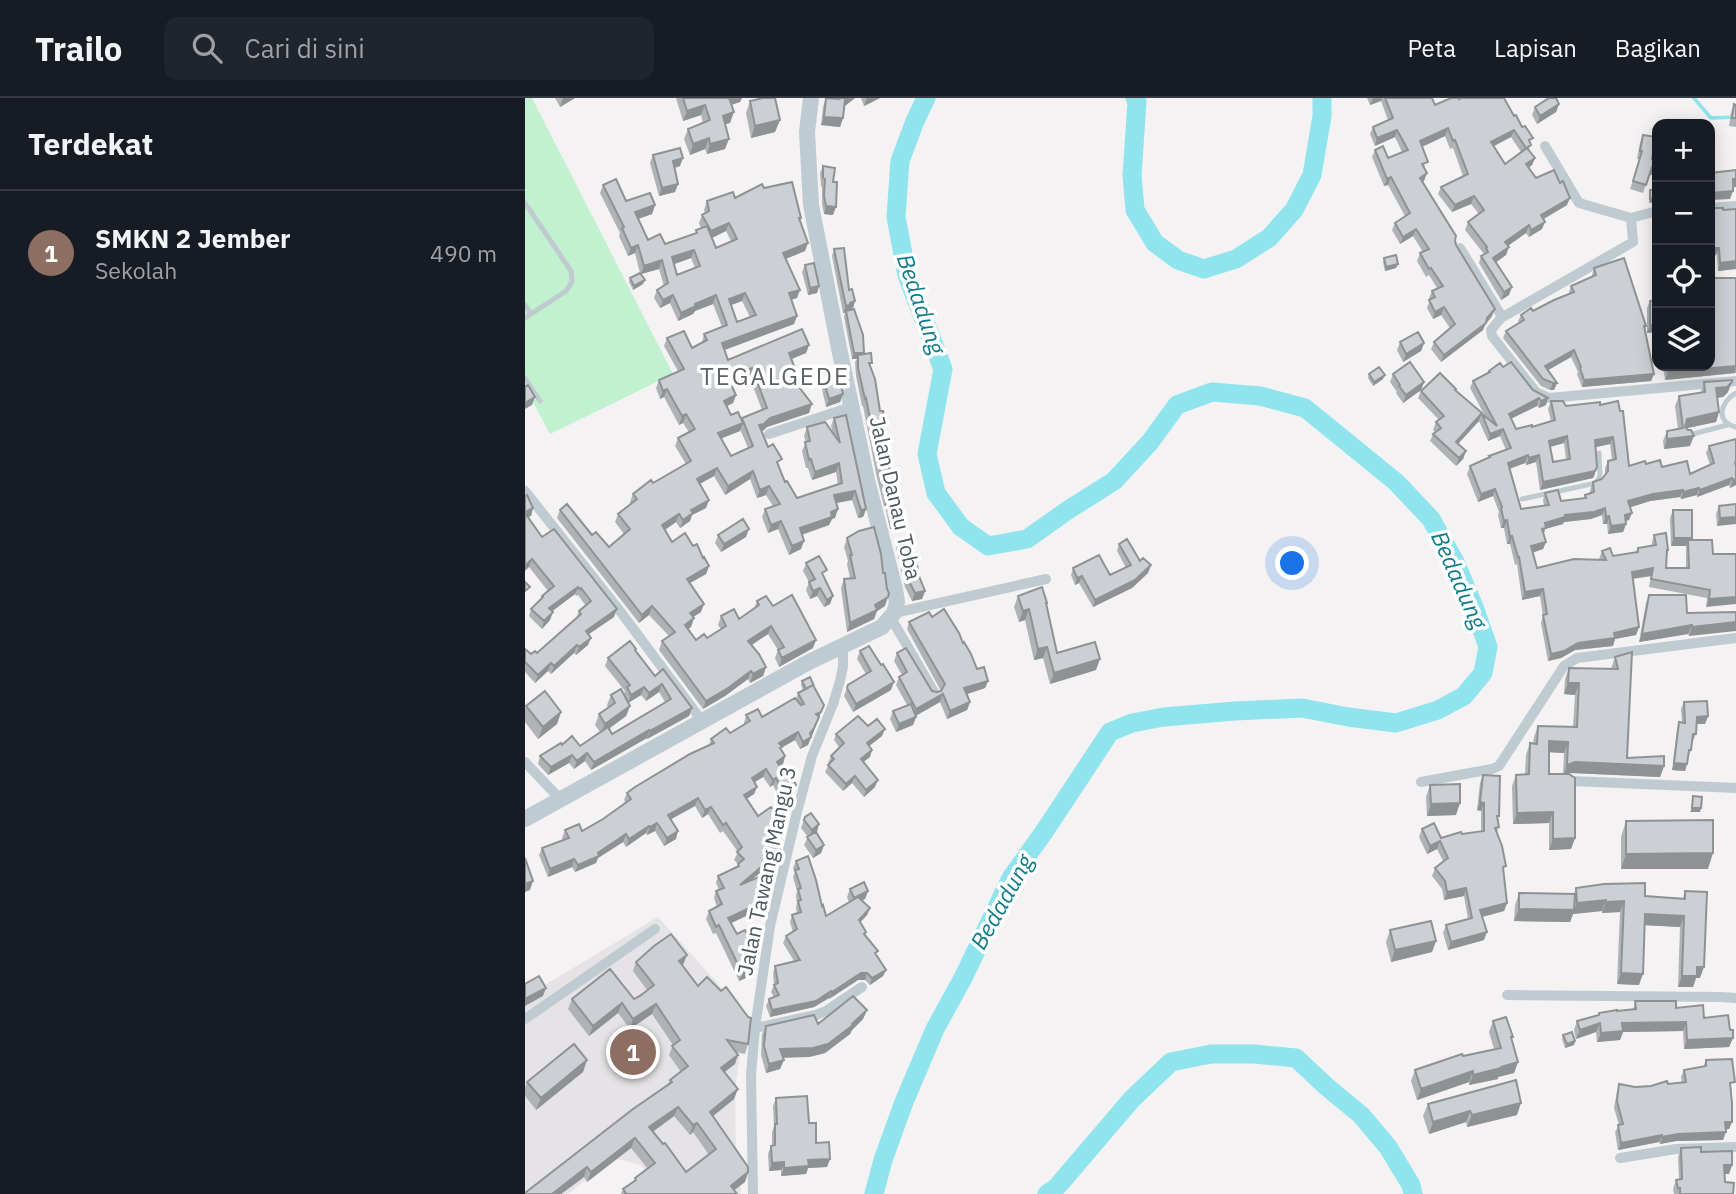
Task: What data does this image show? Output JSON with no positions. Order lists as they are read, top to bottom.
{
  "streets": {
    "main road": ["Jalan Danau Toba"],
    "street": ["Jalan Tawang Mangu 3"]
  },
  "districts": ["TEGALGEDE"],
  "water": ["Bedadung"],
  "page": {
    "header": "Trailo",
    "search": "Cari di sini",
    "nav": ["Peta", "Lapisan", "Bagikan"],
    "heading": "Terdekat",
    "map_buttons": ["+", "−"],
    "list": [
      {
        "mark": "1",
        "name": "SMKN 2 Jember",
        "note": "Sekolah",
        "value": "490 m"
      }
    ],
    "pins": "1"
  }
}
